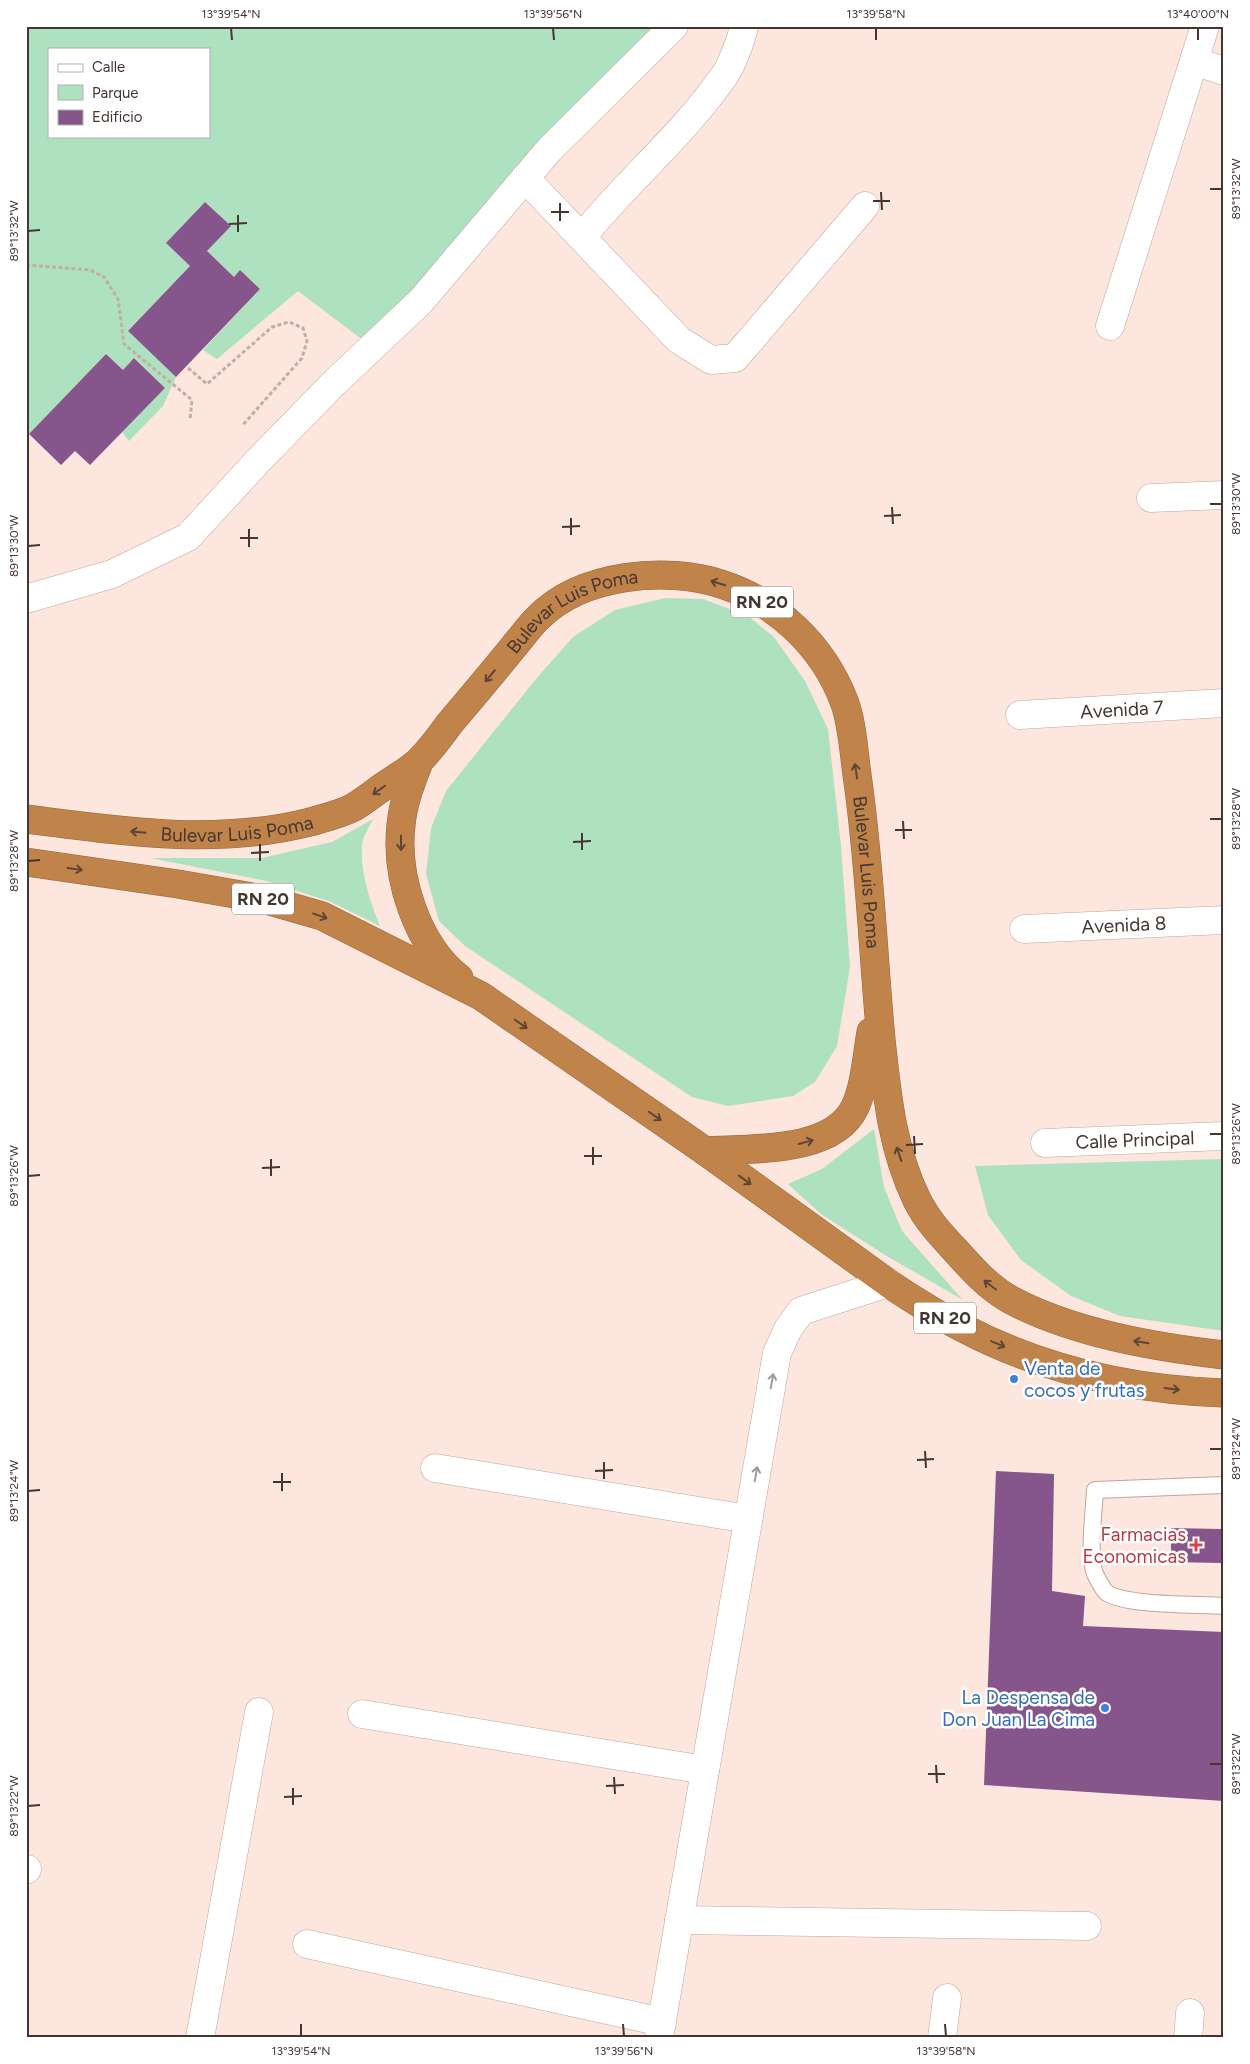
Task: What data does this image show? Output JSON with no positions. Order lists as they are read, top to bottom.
{
  "streets": {
    "highway": ["RN 20", "Bulevar Luis Poma"],
    "street": ["Avenida 7", "Avenida 8", "Calle Principal"]
  },
  "crossings": [
    ["RN 20", "Bulevar Luis Poma"]
  ],
  "places": {
    "other": ["Venta de cocos y frutas", "La Despensa de Don Juan La Cima"],
    "health": ["Farmacias Economicas"]
  },
  "legend": ["Calle", "Parque", "Edificio"],
  "coordinates": [
    "13°39'54\"N",
    "13°39'56\"N",
    "13°39'58\"N",
    "13°40'00\"N",
    "89°13'32\"W",
    "89°13'30\"W",
    "89°13'28\"W",
    "89°13'26\"W",
    "89°13'24\"W",
    "89°13'22\"W"
  ]
}
